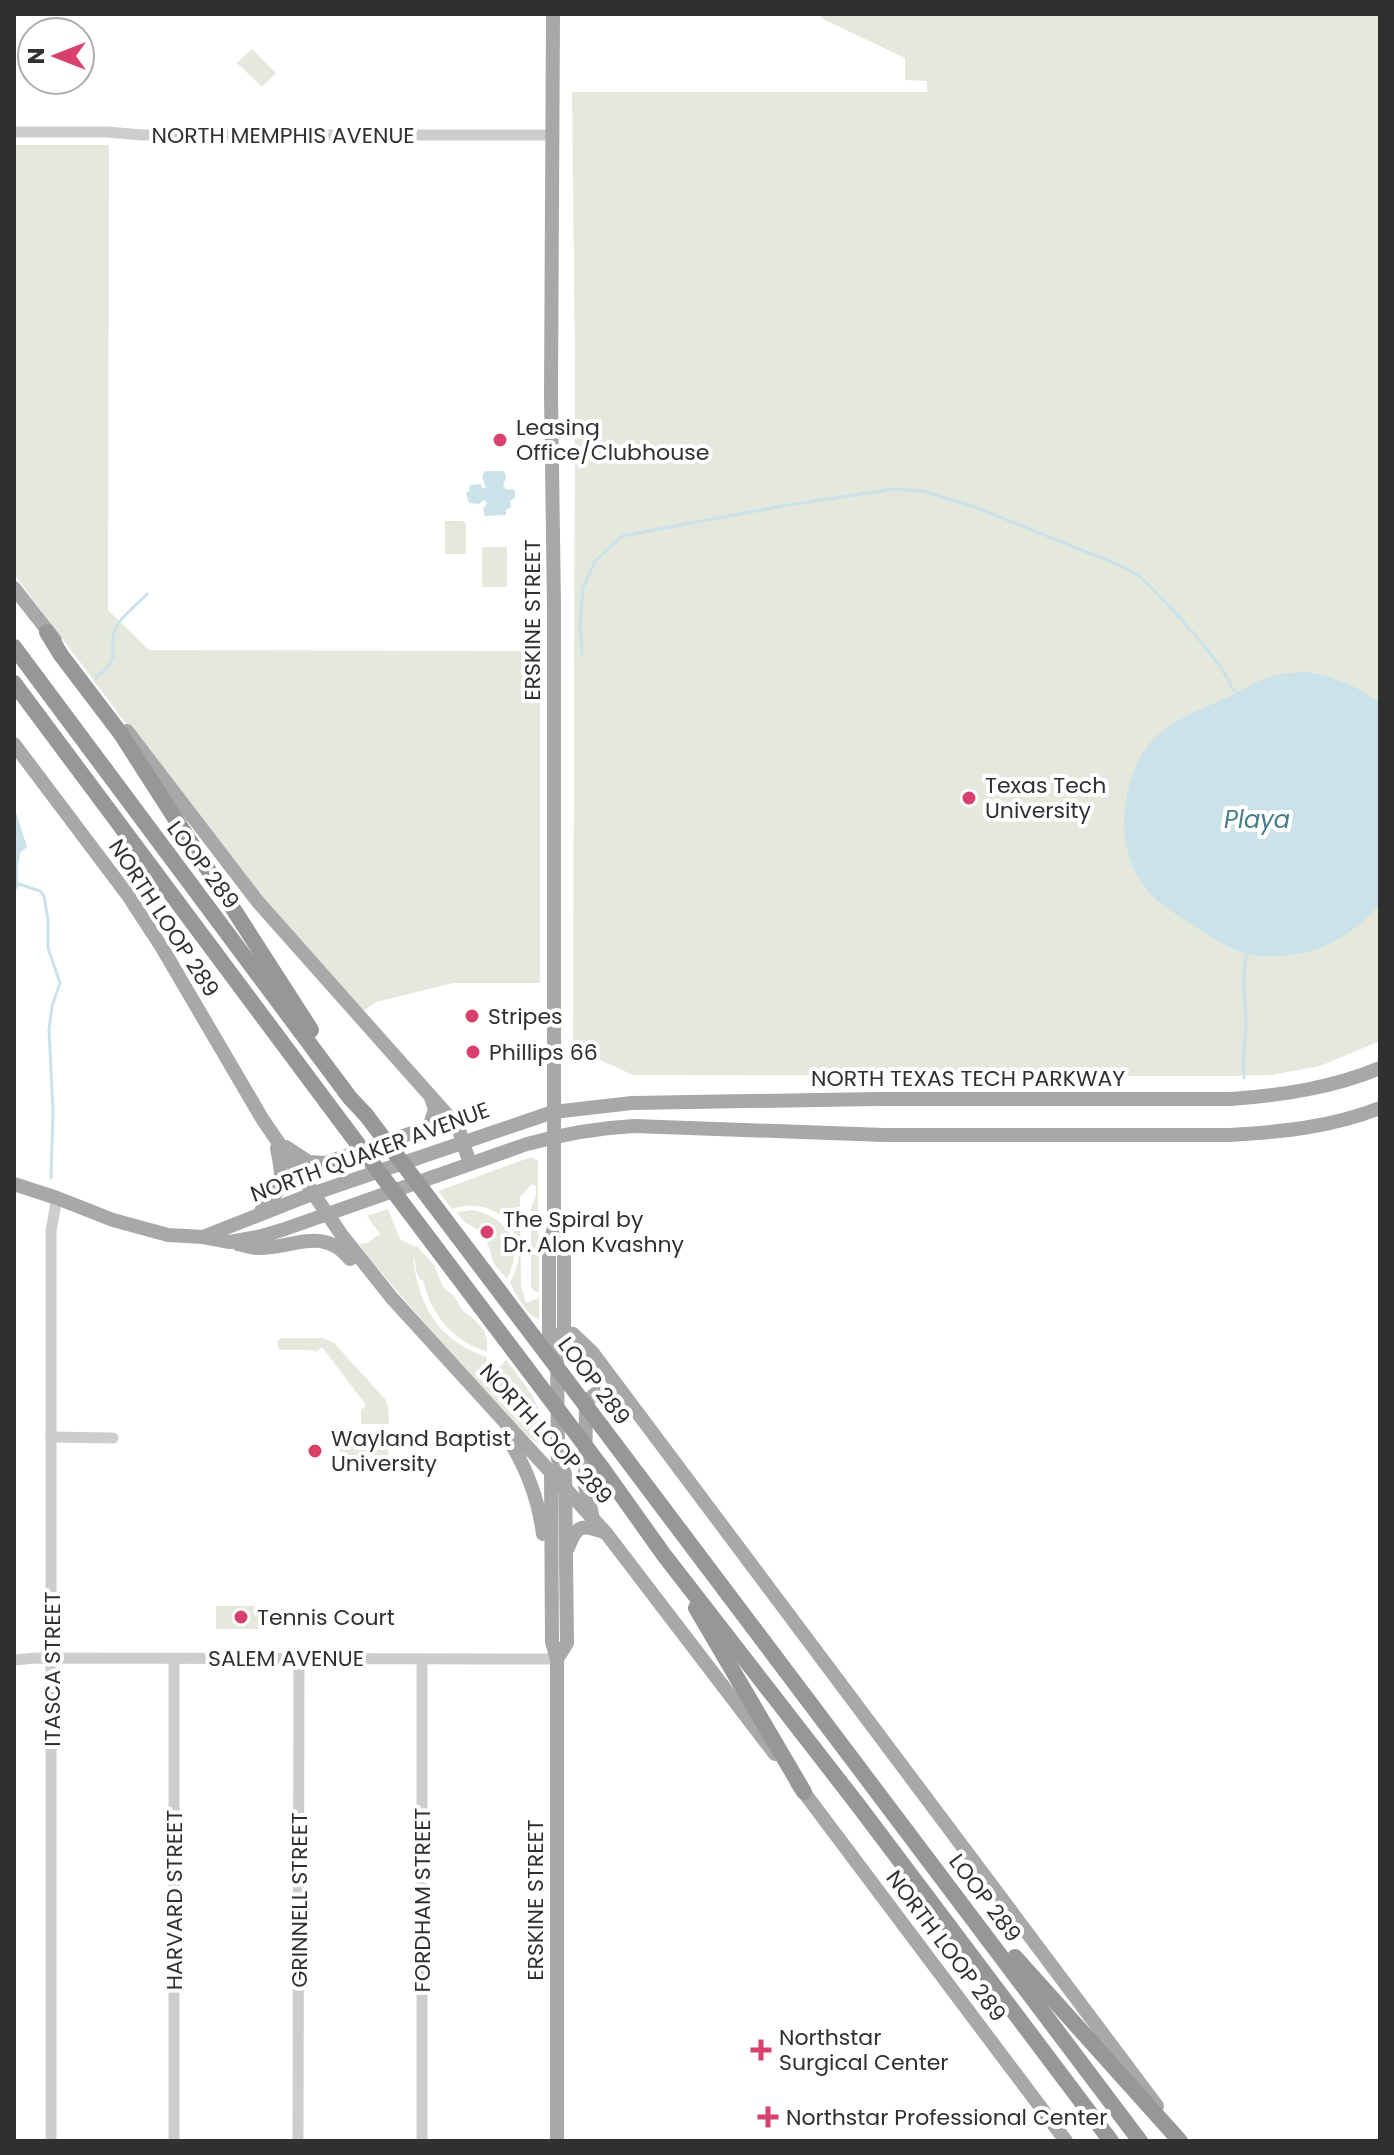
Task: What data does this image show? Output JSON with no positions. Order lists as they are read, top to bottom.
{
  "streets": {
    "highway": ["LOOP 289"],
    "main road": [
      "ERSKINE STREET",
      "NORTH LOOP 289",
      "NORTH TEXAS TECH PARKWAY",
      "NORTH QUAKER AVENUE"
    ],
    "street": [
      "NORTH MEMPHIS AVENUE",
      "SALEM AVENUE",
      "ITASCA STREET",
      "HARVARD STREET",
      "GRINNELL STREET",
      "FORDHAM STREET"
    ]
  },
  "crossings": [
    ["NORTH MEMPHIS AVENUE", "ERSKINE STREET"],
    ["ERSKINE STREET", "NORTH LOOP 289"],
    ["ERSKINE STREET", "NORTH TEXAS TECH PARKWAY"],
    ["ERSKINE STREET", "NORTH QUAKER AVENUE"],
    ["ERSKINE STREET", "SALEM AVENUE"],
    ["NORTH LOOP 289", "NORTH QUAKER AVENUE"],
    ["NORTH TEXAS TECH PARKWAY", "NORTH QUAKER AVENUE"],
    ["NORTH QUAKER AVENUE", "ITASCA STREET"],
    ["SALEM AVENUE", "ITASCA STREET"],
    ["SALEM AVENUE", "HARVARD STREET"],
    ["SALEM AVENUE", "GRINNELL STREET"],
    ["SALEM AVENUE", "FORDHAM STREET"]
  ],
  "water": ["Playa"],
  "places": {
    "other": [
      "Leasing Office/Clubhouse",
      "Texas Tech University",
      "Stripes",
      "Phillips 66",
      "The Spiral by Dr. Alon Kvashny",
      "Wayland Baptist University",
      "Tennis Court"
    ],
    "health": ["Northstar Surgical Center", "Northstar Professional Center"]
  },
  "north": "left"
}
